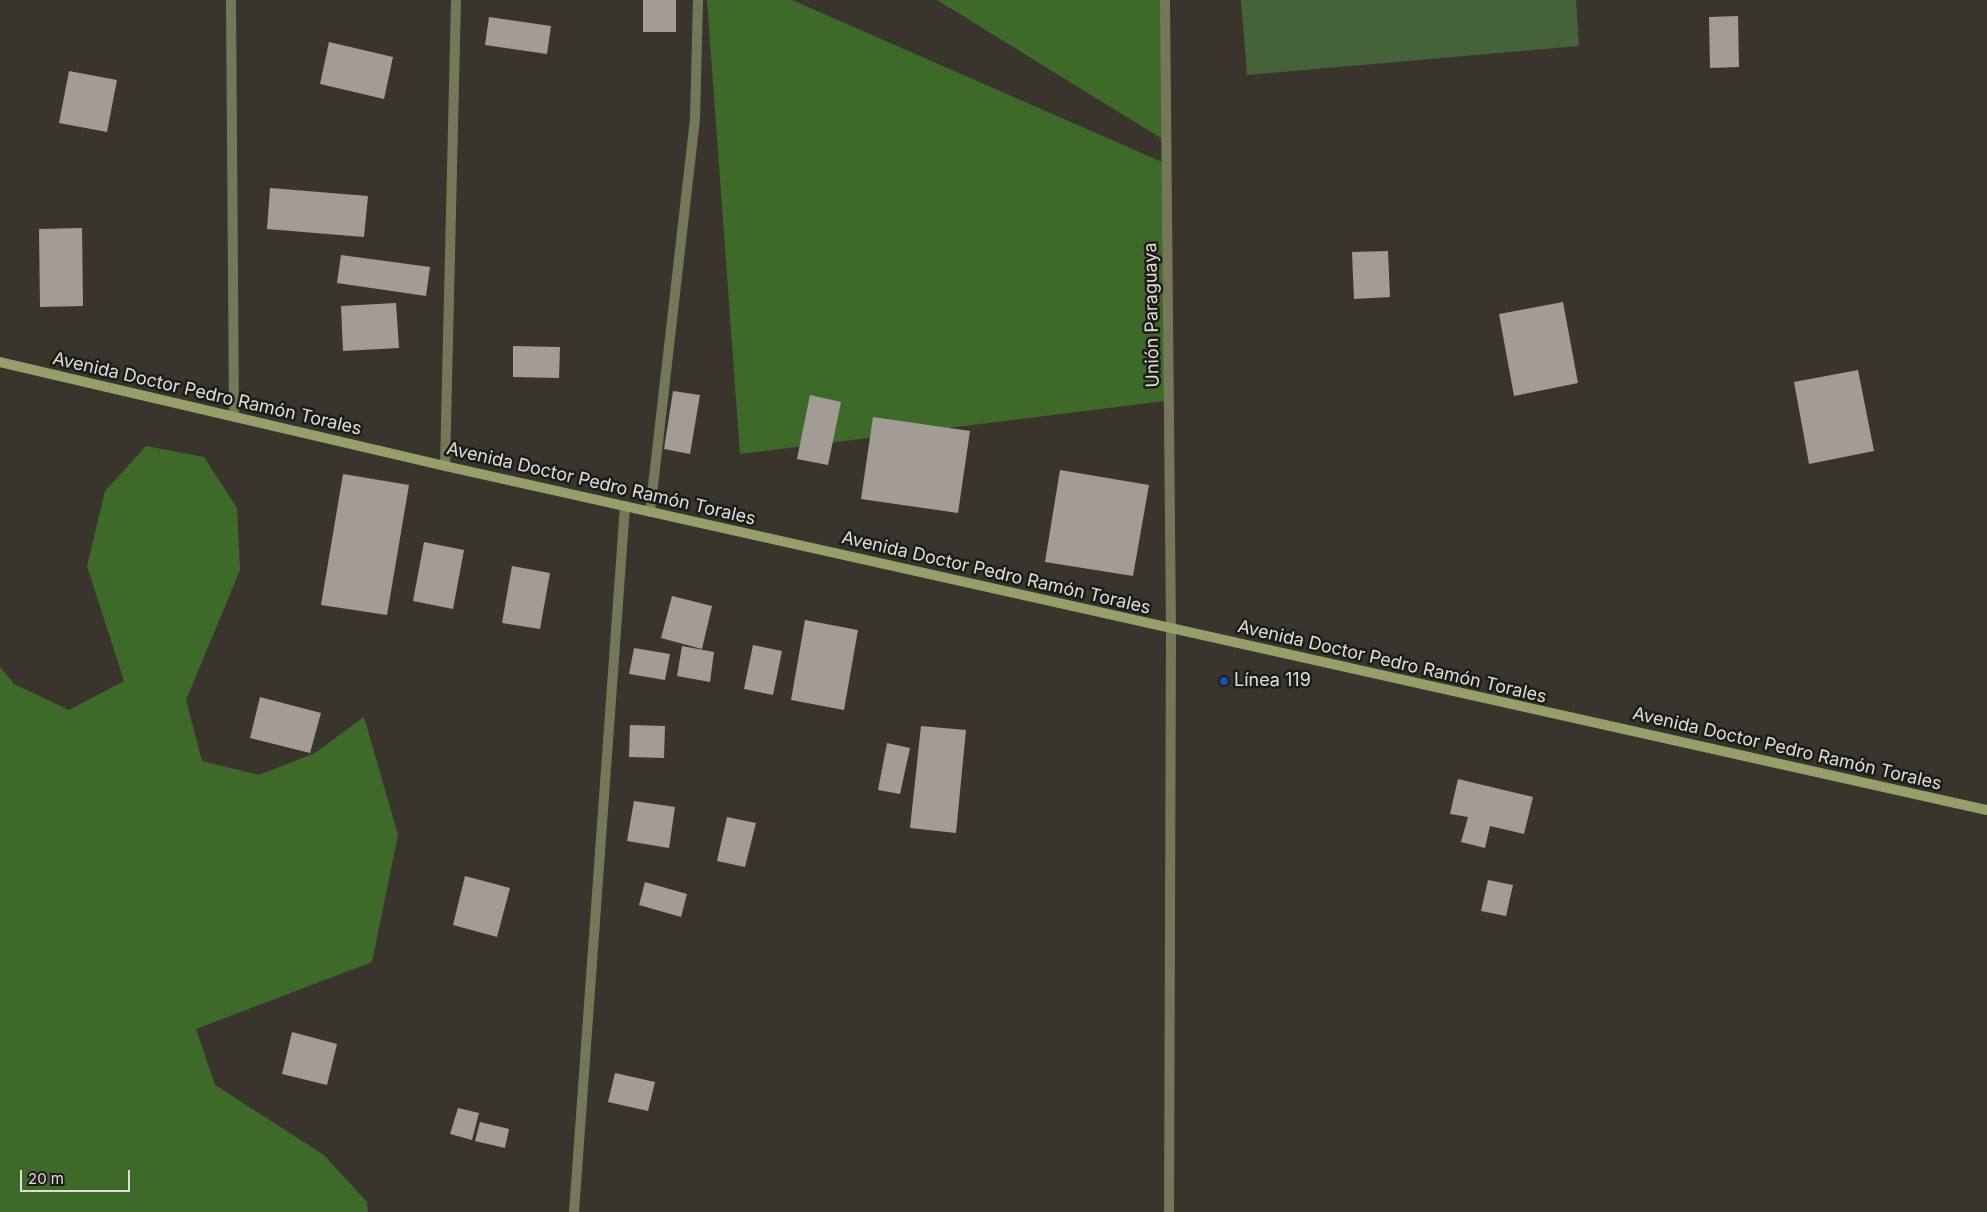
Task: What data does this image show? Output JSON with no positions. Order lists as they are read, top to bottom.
{
  "streets": {
    "street": ["Unión Paraguaya", "Avenida Doctor Pedro Ramón Torales"]
  },
  "crossings": [
    ["Unión Paraguaya", "Avenida Doctor Pedro Ramón Torales"]
  ],
  "places": ["Línea 119"],
  "scale_bar": "20 m"
}
